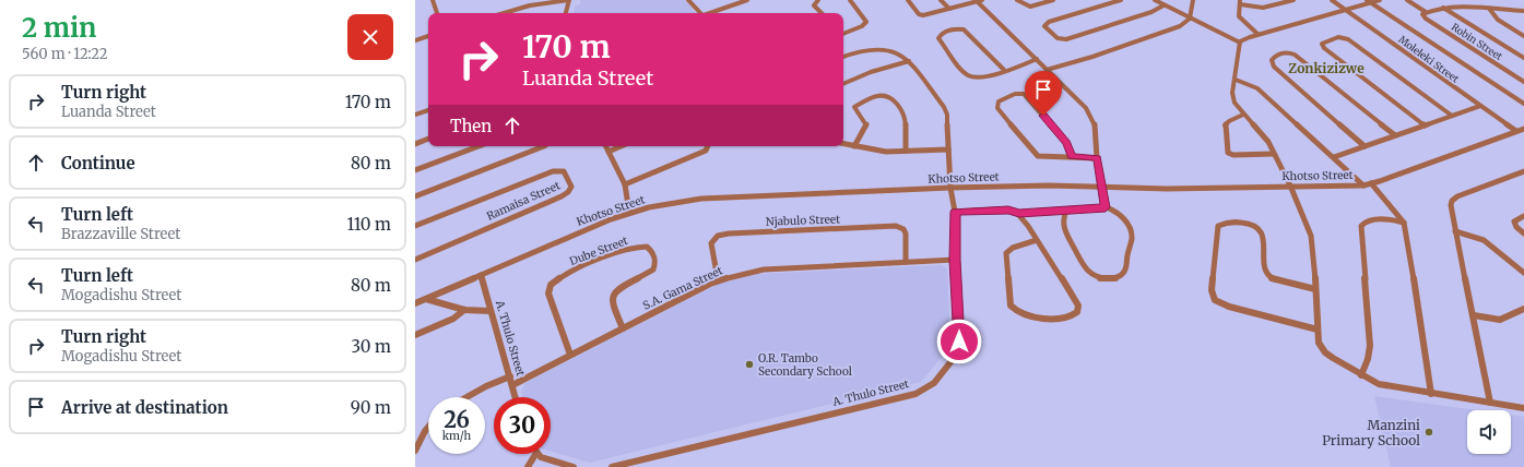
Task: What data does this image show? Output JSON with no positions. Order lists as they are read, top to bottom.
{
  "streets": {
    "street": [
      "Robin Street",
      "Moleleki Street",
      "Khotso Street",
      "Ramaisa Street",
      "Njabulo Street",
      "Dube Street",
      "S.A. Gama Street",
      "A. Thulo Street"
    ]
  },
  "crossings": [
    ["Moleleki Street", "Khotso Street"],
    ["Khotso Street", "A. Thulo Street"],
    ["Njabulo Street", "S.A. Gama Street"],
    ["Dube Street", "S.A. Gama Street"],
    ["S.A. Gama Street", "A. Thulo Street"]
  ],
  "districts": ["Zonkizizwe"],
  "places": ["O.R. Tambo Secondary School", "Manzini Primary School"],
  "page": {
    "heading": ["2 min", "560 m · 12:22"],
    "turn": ["170 m", "Luanda Street"],
    "list": [
      {
        "name": "Turn right",
        "note": "Luanda Street",
        "value": "170 m"
      },
      {
        "name": "Continue",
        "value": "80 m"
      },
      {
        "name": "Turn left",
        "note": "Brazzaville Street",
        "value": "110 m"
      },
      {
        "name": "Turn left",
        "note": "Mogadishu Street",
        "value": "80 m"
      },
      {
        "name": "Turn right",
        "note": "Mogadishu Street",
        "value": "30 m"
      },
      {
        "name": "Arrive at destination",
        "value": "90 m"
      }
    ],
    "then": "Then",
    "speed": "26 km/h",
    "limit": "30"
  }
}
